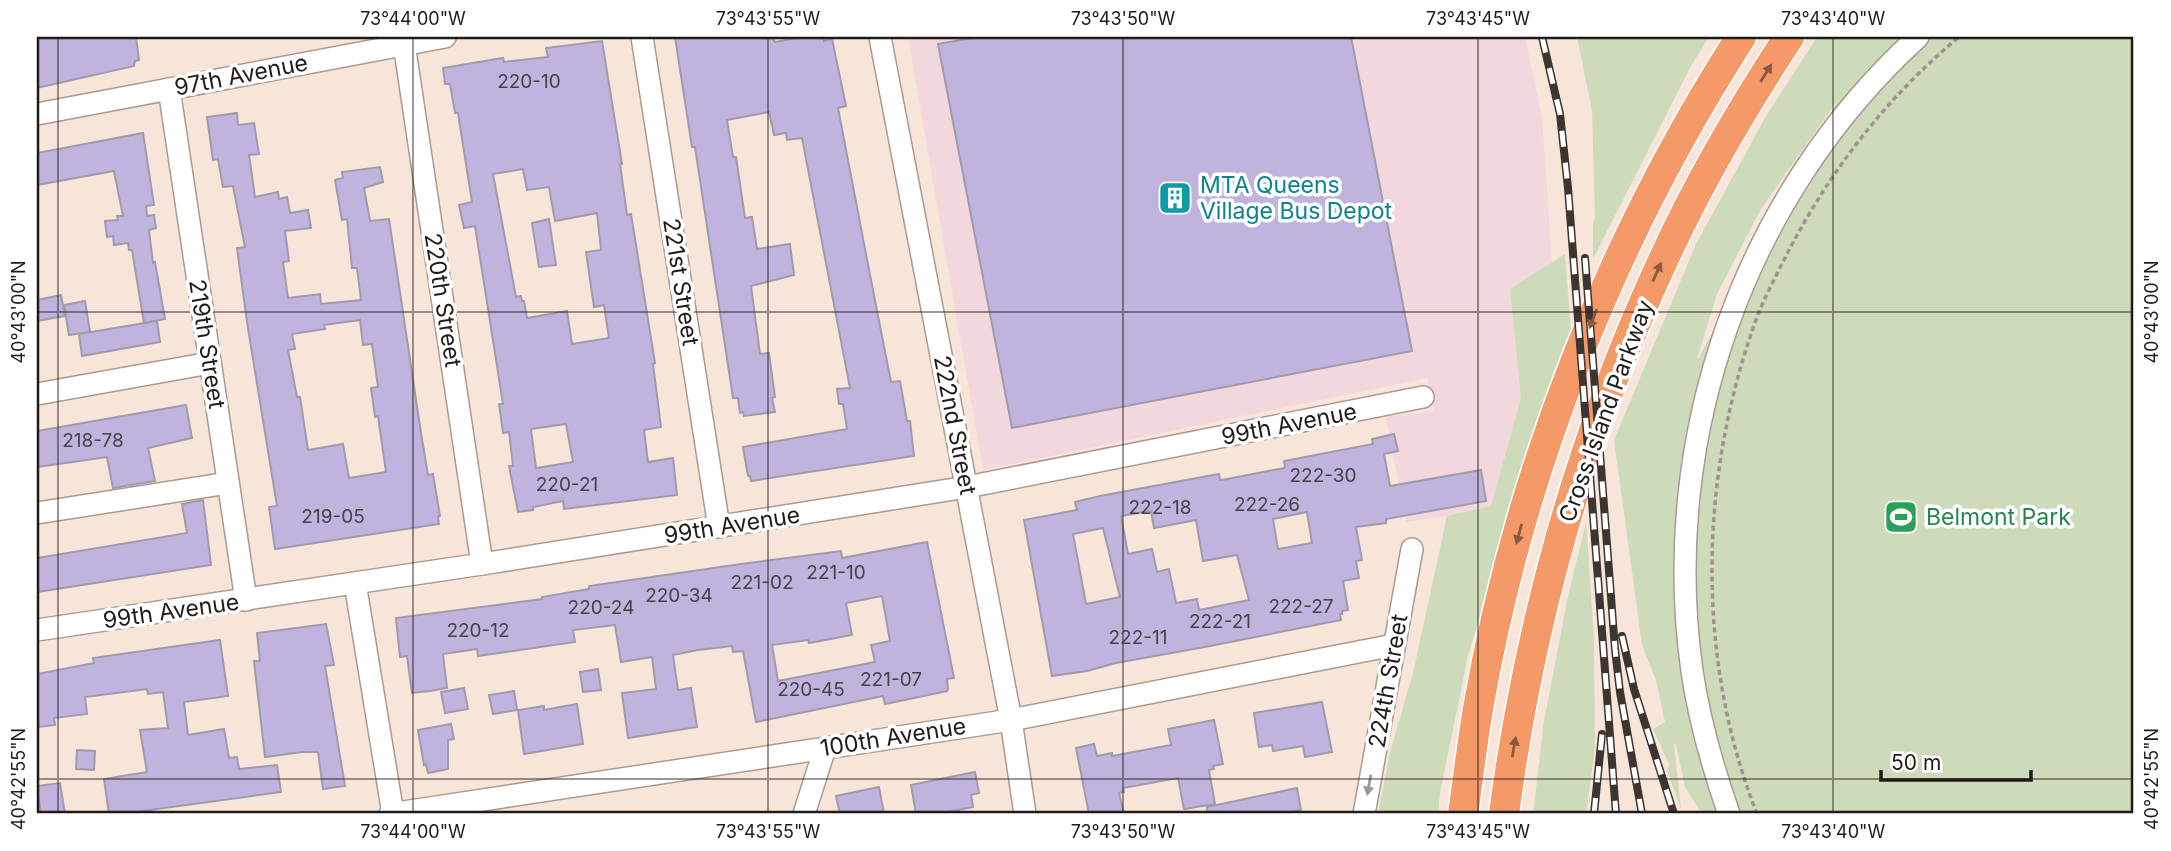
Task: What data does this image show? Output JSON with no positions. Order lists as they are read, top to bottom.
{
  "streets": {
    "highway": ["Cross Island Parkway"],
    "street": [
      "97th Avenue",
      "221st Street",
      "220th Street",
      "219th Street",
      "99th Avenue",
      "222nd Street",
      "224th Street",
      "100th Avenue"
    ]
  },
  "crossings": [
    ["97th Avenue", "220th Street"],
    ["97th Avenue", "219th Street"],
    ["221st Street", "99th Avenue"],
    ["220th Street", "99th Avenue"],
    ["219th Street", "99th Avenue"],
    ["99th Avenue", "222nd Street"],
    ["222nd Street", "100th Avenue"],
    ["224th Street", "100th Avenue"]
  ],
  "one_way": ["224th Street"],
  "places": {
    "building": ["MTA Queens Village Bus Depot"],
    "sports": ["Belmont Park"]
  },
  "house_numbers": [
    "220-10",
    "218-78",
    "222-30",
    "220-21",
    "222-26",
    "222-18",
    "219-05",
    "221-10",
    "221-02",
    "220-34",
    "222-27",
    "220-24",
    "222-21",
    "220-12",
    "222-11",
    "221-07",
    "220-45"
  ],
  "scale_bar": "50 m",
  "coordinates": [
    "73°44'00\"W",
    "73°43'55\"W",
    "73°43'50\"W",
    "73°43'45\"W",
    "73°43'40\"W",
    "40°43'00\"N",
    "40°42'55\"N"
  ]
}
